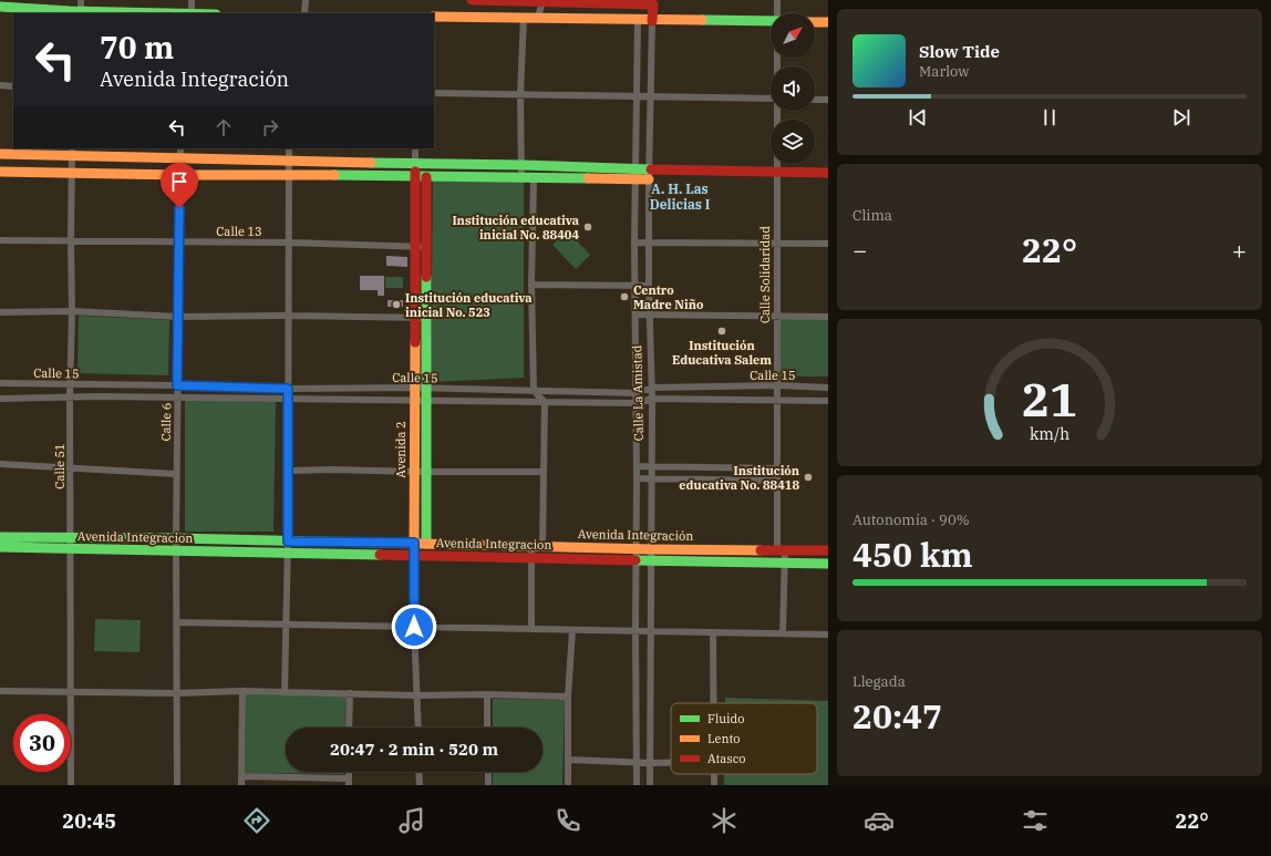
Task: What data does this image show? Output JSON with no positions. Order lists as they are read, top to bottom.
{
  "streets": {
    "main road": [
      "Calle La Amistad",
      "Avenida 2",
      "Avenida Integración",
      "Avenida Integracion"
    ],
    "street": [
      "Calle 13",
      "Calle Solidaridad",
      "Calle 15",
      "Calle 6",
      "Calle 51"
    ]
  },
  "crossings": [
    ["Calle 13", "Calle 6"],
    ["Calle 13", "Avenida 2"],
    ["Calle 13", "Calle 51"],
    ["Calle Solidaridad", "Calle 15"],
    ["Calle Solidaridad", "Avenida Integración"],
    ["Calle Solidaridad", "Avenida Integracion"],
    ["Calle 15", "Calle La Amistad"],
    ["Calle 15", "Calle 6"],
    ["Calle 15", "Avenida 2"],
    ["Calle 15", "Calle 51"],
    ["Calle La Amistad", "Avenida Integración"],
    ["Calle La Amistad", "Avenida Integracion"],
    ["Calle 6", "Avenida Integración"],
    ["Calle 6", "Avenida Integracion"],
    ["Avenida 2", "Avenida Integración"],
    ["Avenida 2", "Avenida Integracion"],
    ["Calle 51", "Avenida Integración"],
    ["Calle 51", "Avenida Integracion"]
  ],
  "districts": ["A. H. Las Delicias I"],
  "places": [
    "Institución educativa inicial No. 88404",
    "Centro Madre Niño",
    "Institución educativa inicial No. 523",
    "Institución Educativa Salem",
    "Institución educativa No. 88418"
  ],
  "legend": ["Fluido", "Lento", "Atasco"],
  "north": "top right",
  "page": {
    "turn": ["70 m", "Avenida Integración"],
    "song": ["Slow Tide", "Marlow"],
    "tile": [
      "Clima",
      ["Autonomía · 90%", "450 km"],
      ["Llegada", "20:47"]
    ],
    "heat": ["−", "22°", "+"],
    "limit": "30",
    "trip": "20:47 · 2 min · 520 m",
    "tabs": ["20:45", "22°"],
    "gauge": ["21", "km/h"]
  }
}
